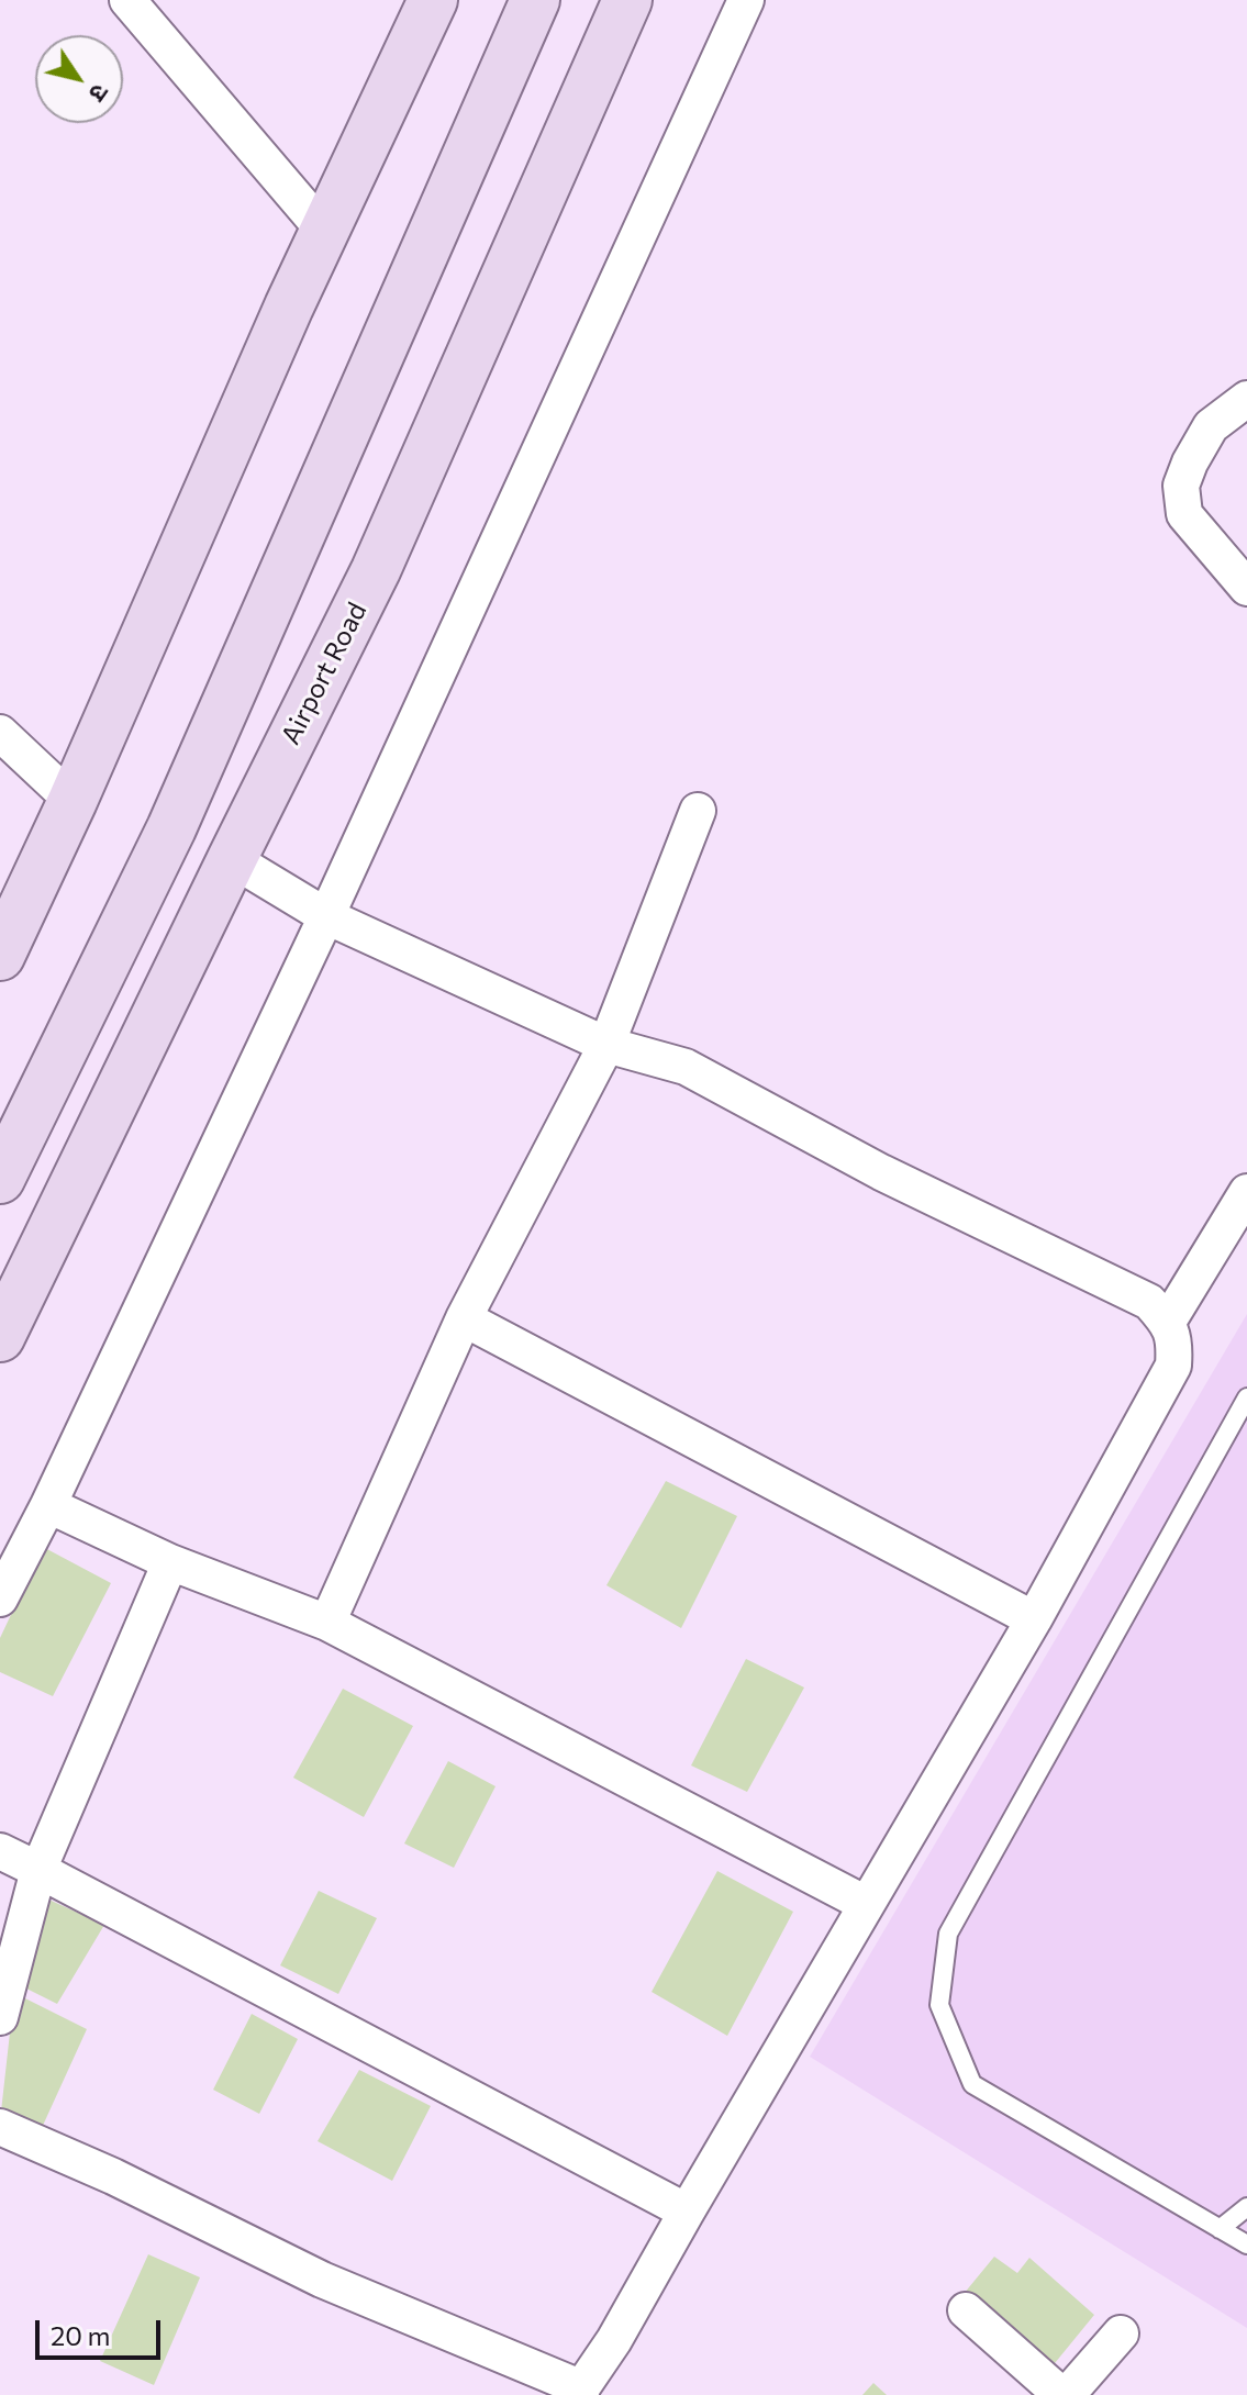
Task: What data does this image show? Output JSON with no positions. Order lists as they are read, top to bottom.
{
  "streets": {
    "street": ["Airport Road"]
  },
  "scale_bar": "20 m",
  "north": "bottom right"
}
